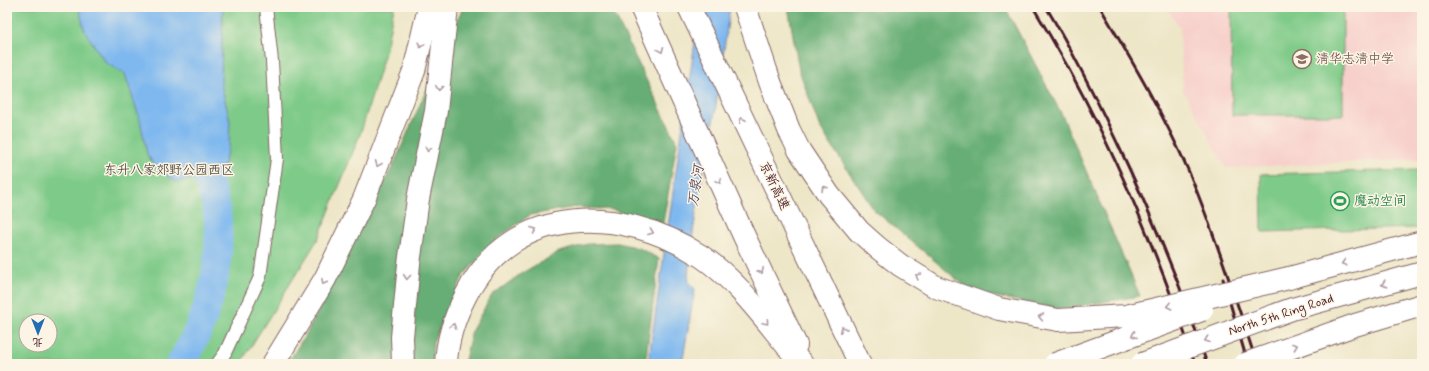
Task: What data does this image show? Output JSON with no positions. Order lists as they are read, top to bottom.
{
  "streets": {
    "highway": ["京新高速", "North 5th Ring Road"]
  },
  "water": ["万泉河"],
  "parks": ["东升八家郊野公园西区"],
  "places": {
    "school or university": ["清华志清中学"],
    "sports": ["魔动空间"]
  },
  "north": "bottom"
}
